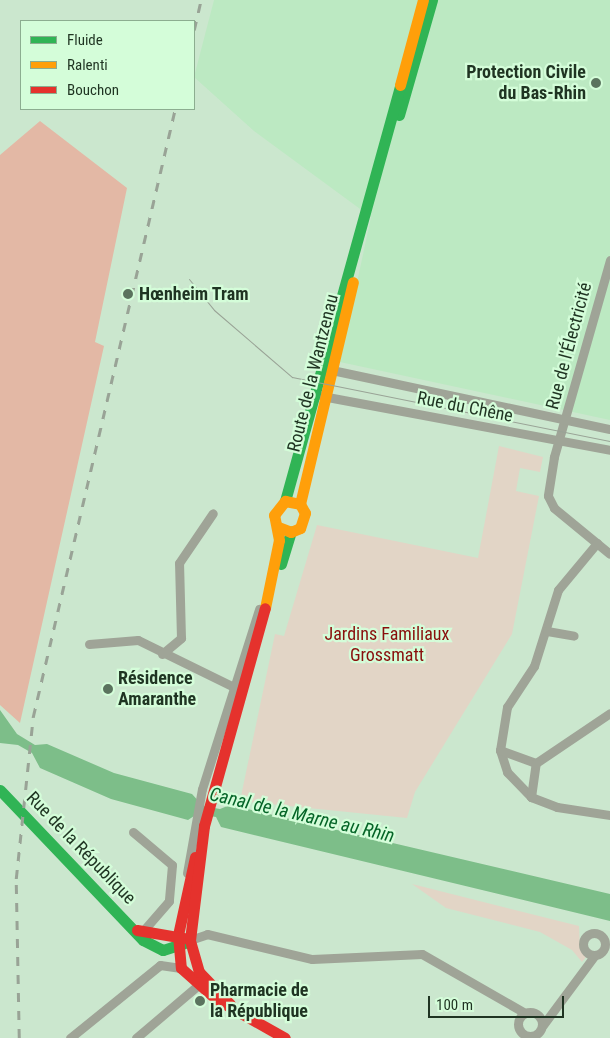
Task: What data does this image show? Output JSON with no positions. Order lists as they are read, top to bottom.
{
  "streets": {
    "main road": ["Route de la Wantzenau", "Rue de la République"],
    "street": ["Rue de l'Électricité", "Rue du Chêne"]
  },
  "crossings": [
    ["Rue de l'Électricité", "Rue du Chêne"],
    ["Route de la Wantzenau", "Rue du Chêne"]
  ],
  "water": ["Canal de la Marne au Rhin"],
  "parks": ["Jardins Familiaux Grossmatt"],
  "places": [
    "Protection Civile du Bas-Rhin",
    "Hœnheim Tram",
    "Résidence Amaranthe",
    "Pharmacie de la République"
  ],
  "legend": ["Fluide", "Ralenti", "Bouchon"],
  "scale_bar": "100 m"
}
